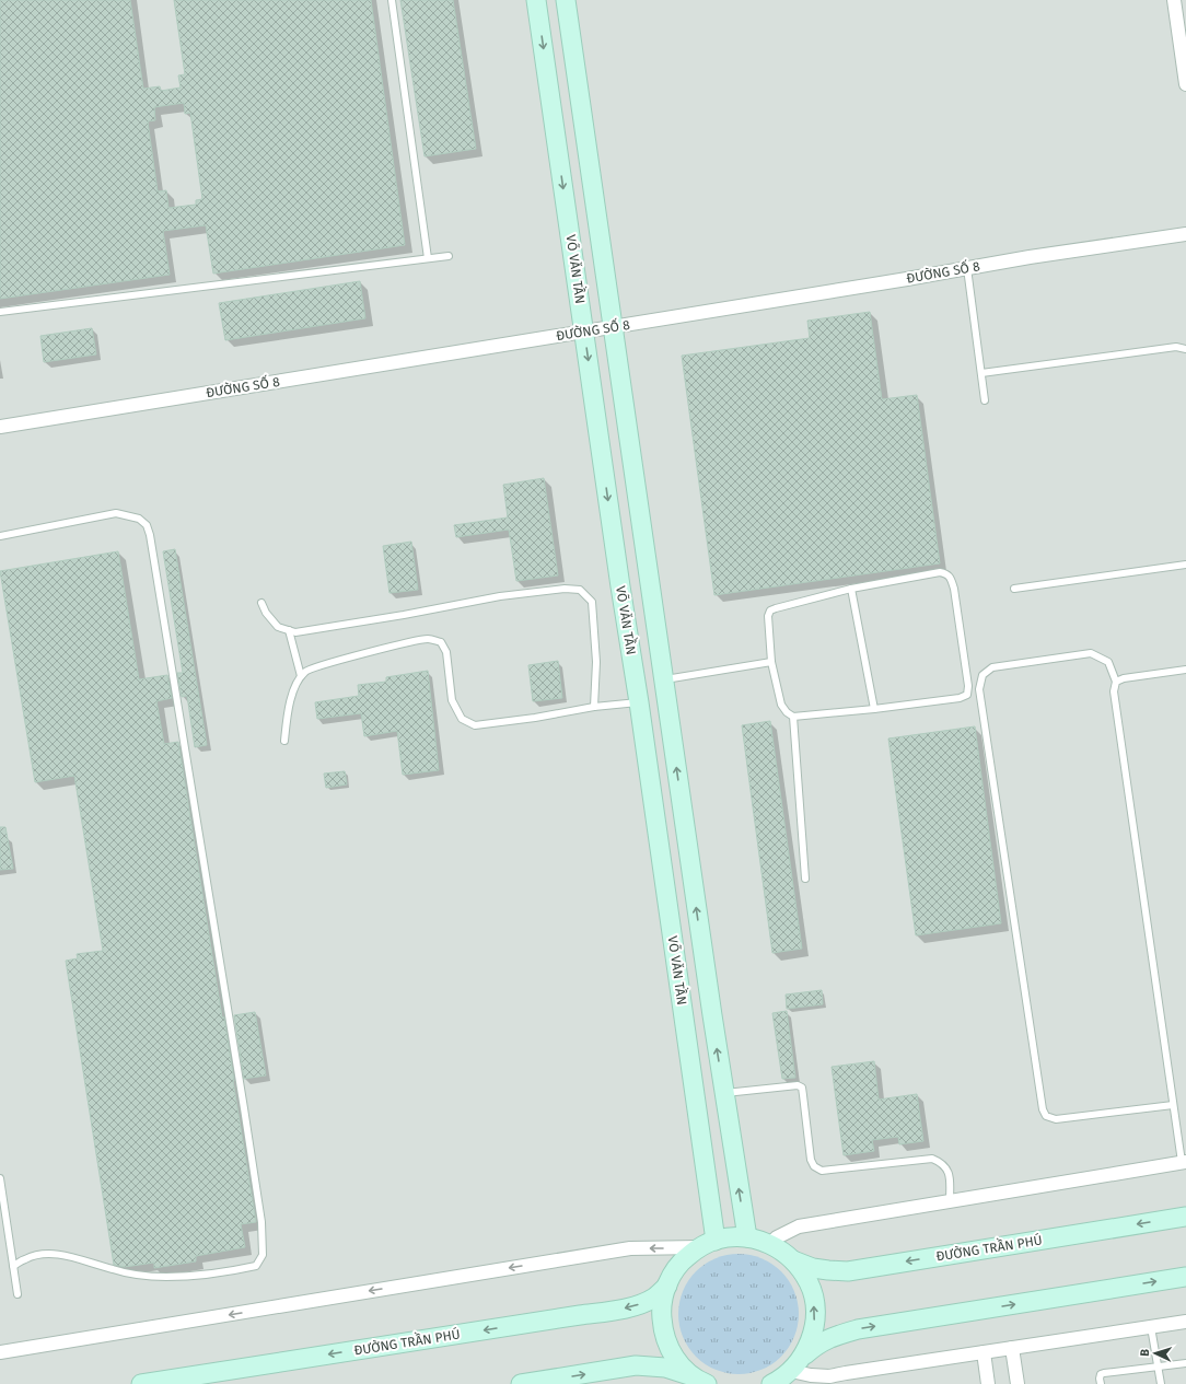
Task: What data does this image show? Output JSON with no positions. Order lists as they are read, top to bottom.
{
  "streets": {
    "street": ["VÕ VĂN TẦN", "ĐƯỜNG SỐ 8", "ĐƯỜNG TRẦN PHÚ"]
  },
  "crossings": [
    ["VÕ VĂN TẦN", "ĐƯỜNG SỐ 8"]
  ],
  "north": "left"
}
